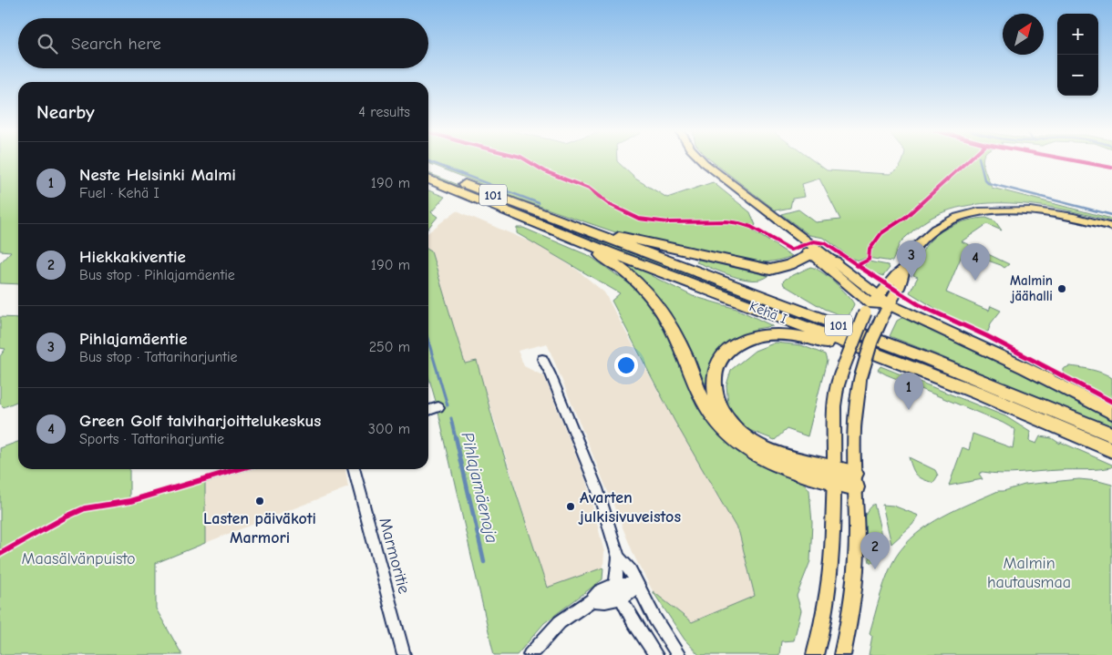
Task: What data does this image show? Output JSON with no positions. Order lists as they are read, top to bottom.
{
  "streets": {
    "highway": ["101", "Kehä I"],
    "street": ["Marmoritie"]
  },
  "water": ["Pihlajamäenoja"],
  "parks": ["Maasälvänpuisto", "Malmin hautausmaa"],
  "places": ["Malmin jäähalli", "Lasten päiväkoti Marmori", "Avarten julkisivuveistos"],
  "north": "top right",
  "page": {
    "map_buttons": ["+", "−"],
    "search": "Search here",
    "heading": ["Nearby", "4 results"],
    "list": [
      {
        "mark": "1",
        "name": "Neste Helsinki Malmi",
        "note": "Fuel · Kehä I",
        "value": "190 m"
      },
      {
        "mark": "2",
        "name": "Hiekkakiventie",
        "note": "Bus stop · Pihlajamäentie",
        "value": "190 m"
      },
      {
        "mark": "3",
        "name": "Pihlajamäentie",
        "note": "Bus stop · Tattariharjuntie",
        "value": "250 m"
      },
      {
        "mark": "4",
        "name": "Green Golf talviharjoittelukeskus",
        "note": "Sports · Tattariharjuntie",
        "value": "300 m"
      }
    ],
    "pins": [
      "3",
      "4",
      "1",
      "2"
    ]
  }
}
